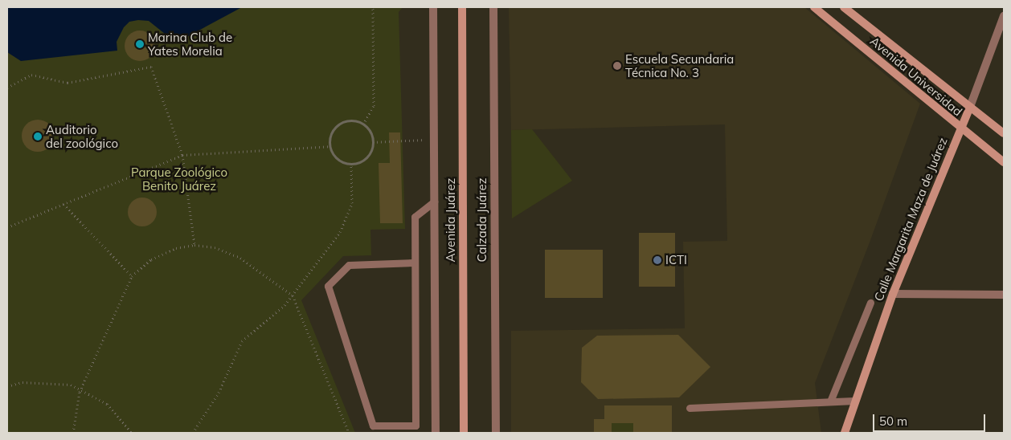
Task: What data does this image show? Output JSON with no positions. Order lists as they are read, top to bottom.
{
  "streets": {
    "street": [
      "Avenida Universidad",
      "Calle Margarita Maza de Juárez",
      "Avenida Juárez",
      "Calzada Juárez"
    ]
  },
  "crossings": [
    ["Avenida Universidad", "Calle Margarita Maza de Juárez"]
  ],
  "parks": ["Parque Zoológico Benito Juárez"],
  "places": [
    "Marina Club de Yates Morelia",
    "Escuela Secundaria Técnica No. 3",
    "Auditorio del zoológico",
    "ICTI"
  ],
  "scale_bar": "50 m"
}
